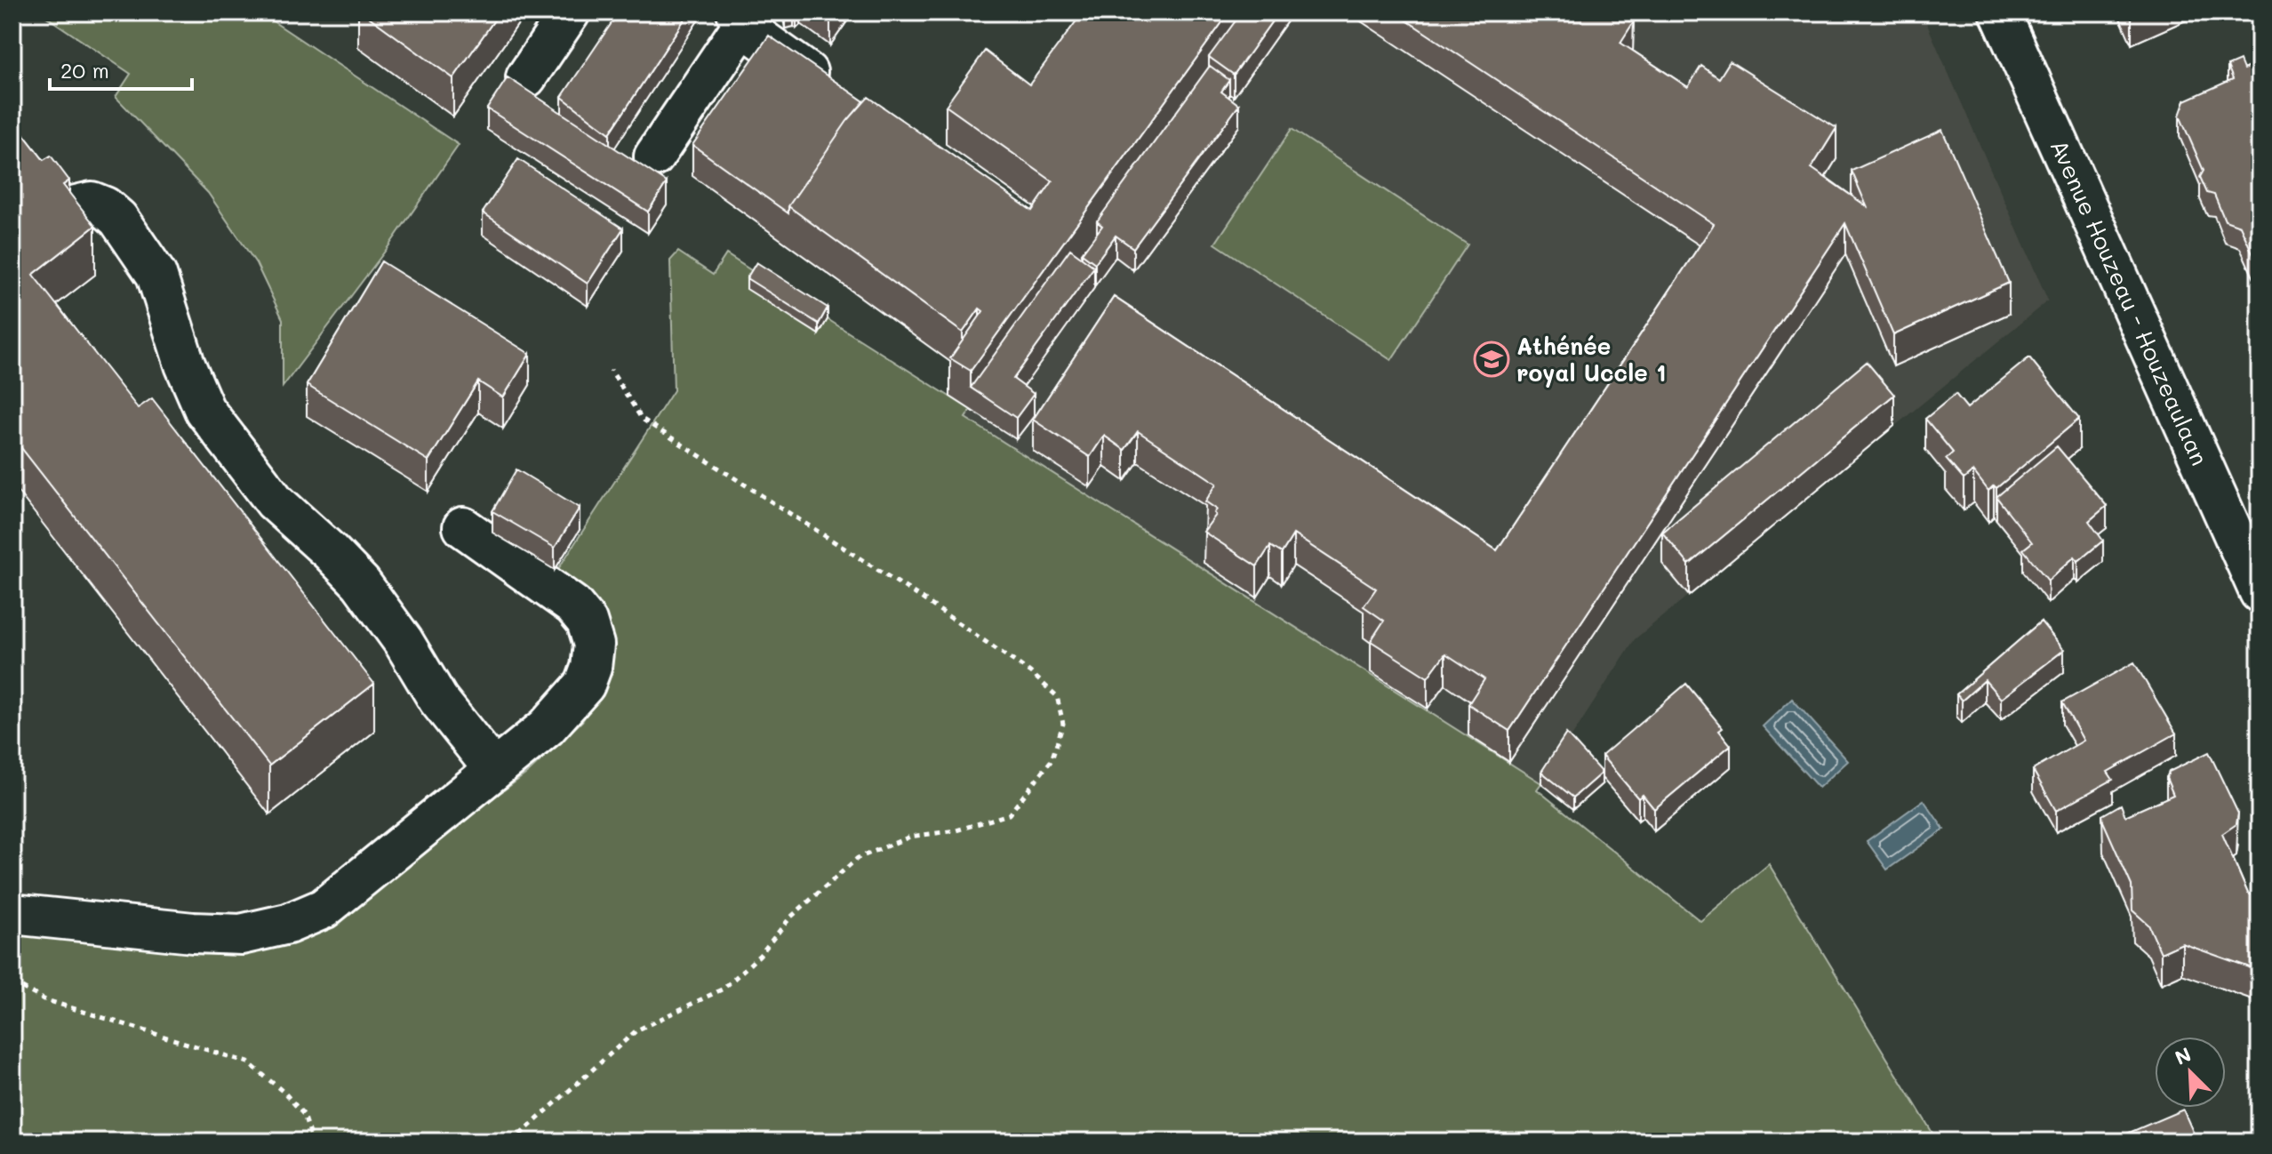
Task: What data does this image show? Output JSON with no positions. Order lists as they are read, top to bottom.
{
  "streets": {
    "street": ["Avenue Houzeau - Houzeaulaan"]
  },
  "places": {
    "school or university": ["Athénée royal Uccle 1"]
  },
  "scale_bar": "20 m",
  "north": "top left"
}
